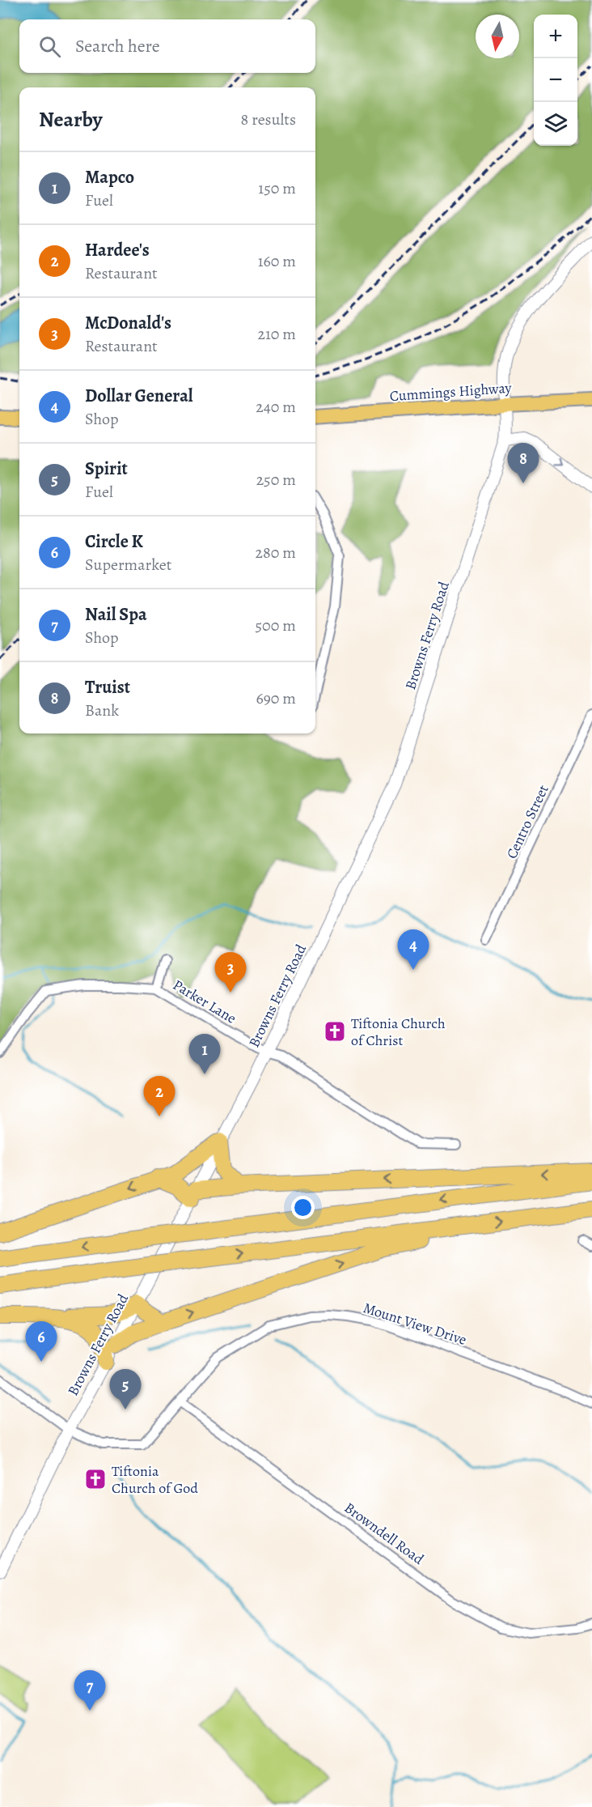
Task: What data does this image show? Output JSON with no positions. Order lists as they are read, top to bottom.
{
  "streets": {
    "main road": ["Cummings Highway"],
    "street": [
      "Browns Ferry Road",
      "Centro Street",
      "Parker Lane",
      "Mount View Drive",
      "Browndell Road"
    ]
  },
  "crossings": [
    ["Cummings Highway", "Browns Ferry Road"],
    ["Browns Ferry Road", "Parker Lane"],
    ["Browns Ferry Road", "Mount View Drive"],
    ["Mount View Drive", "Browndell Road"]
  ],
  "places": {
    "church": ["Tiftonia Church of Christ", "Tiftonia Church of God"]
  },
  "north": "bottom",
  "page": {
    "map_buttons": ["+", "−"],
    "search": "Search here",
    "heading": ["Nearby", "8 results"],
    "list": [
      {
        "mark": "1",
        "name": "Mapco",
        "note": "Fuel",
        "value": "150 m"
      },
      {
        "mark": "2",
        "name": "Hardee's",
        "note": "Restaurant",
        "value": "160 m"
      },
      {
        "mark": "3",
        "name": "McDonald's",
        "note": "Restaurant",
        "value": "210 m"
      },
      {
        "mark": "4",
        "name": "Dollar General",
        "note": "Shop",
        "value": "240 m"
      },
      {
        "mark": "5",
        "name": "Spirit",
        "note": "Fuel",
        "value": "250 m"
      },
      {
        "mark": "6",
        "name": "Circle K",
        "note": "Supermarket",
        "value": "280 m"
      },
      {
        "mark": "7",
        "name": "Nail Spa",
        "note": "Shop",
        "value": "500 m"
      },
      {
        "mark": "8",
        "name": "Truist",
        "note": "Bank",
        "value": "690 m"
      }
    ],
    "pins": [
      "8",
      "4",
      "3",
      "1",
      "2",
      "6",
      "5",
      "7"
    ]
  }
}
